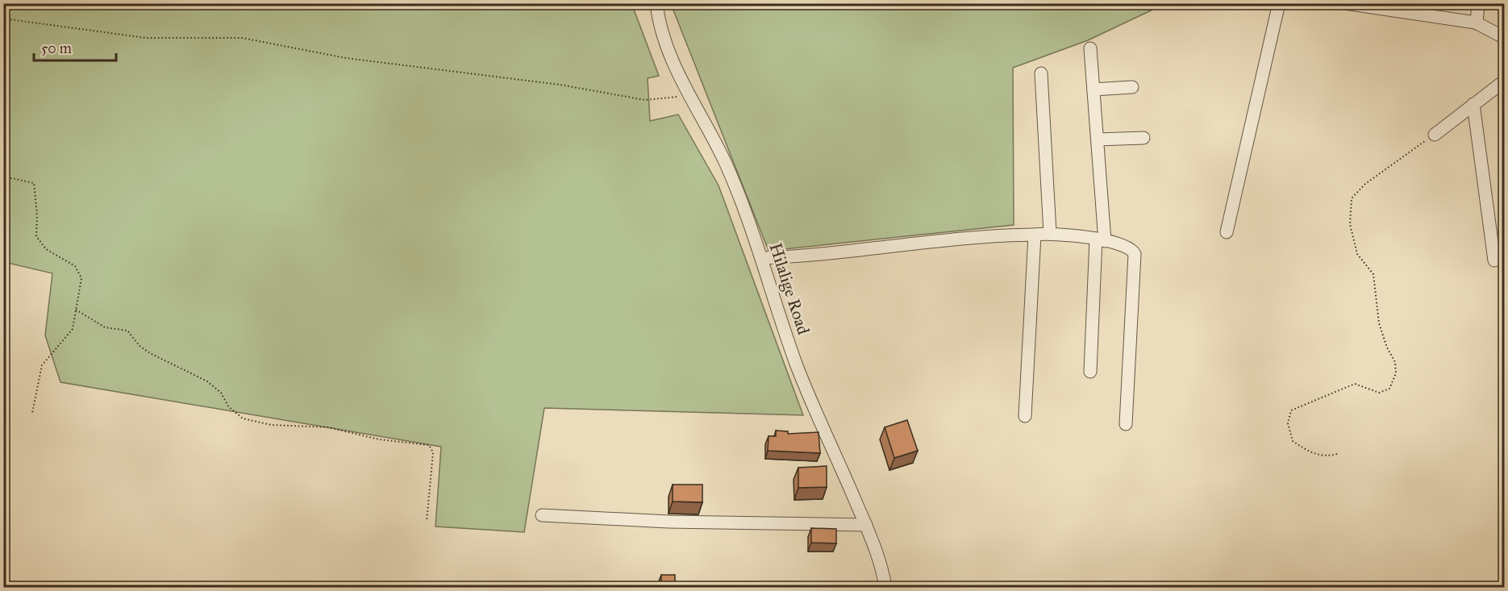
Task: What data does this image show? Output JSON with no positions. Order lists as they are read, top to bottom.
{
  "streets": {
    "street": ["Hilalige Road"]
  },
  "scale_bar": "50 m"
}
